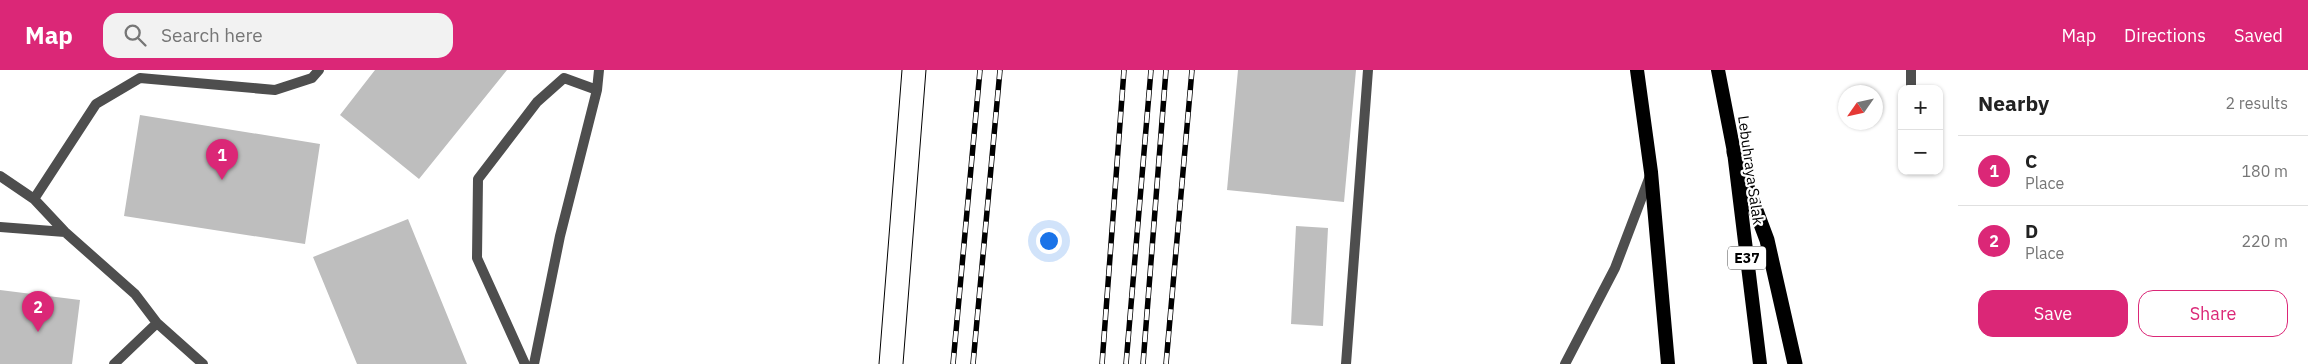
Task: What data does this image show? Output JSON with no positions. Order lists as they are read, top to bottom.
{
  "streets": {
    "highway": ["Lebuhraya Salak", "E37"]
  },
  "north": "bottom left",
  "page": {
    "header": "Map",
    "search": "Search here",
    "nav": ["Map", "Directions", "Saved"],
    "heading": ["Nearby", "2 results"],
    "map_buttons": ["+", "−"],
    "list": [
      {
        "mark": "1",
        "name": "C",
        "note": "Place",
        "value": "180 m"
      },
      {
        "mark": "2",
        "name": "D",
        "note": "Place",
        "value": "220 m"
      }
    ],
    "pins": ["1", "2"],
    "buttons": ["Save", "Share"]
  }
}
